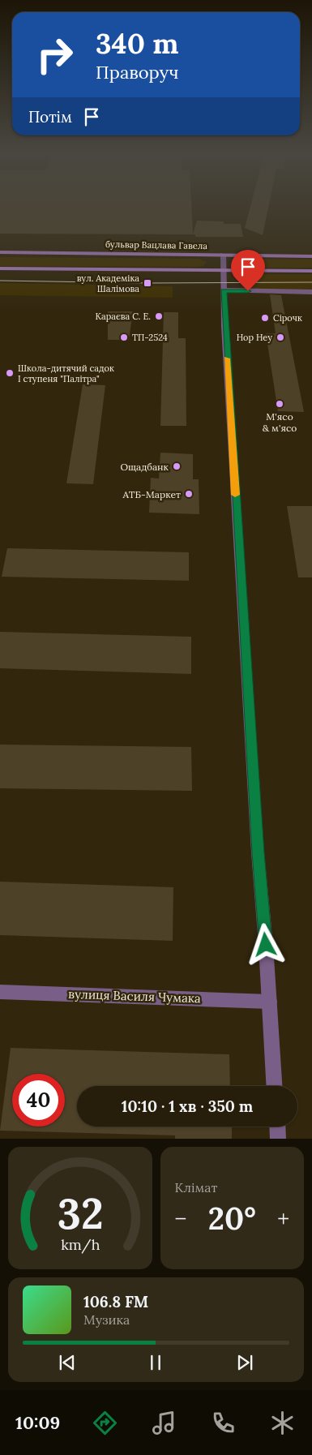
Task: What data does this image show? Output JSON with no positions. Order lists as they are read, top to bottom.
{
  "streets": {
    "main road": ["бульвар Вацлава Гавела"],
    "street": ["вулиця Василя Чумака"]
  },
  "places": {
    "transit": ["вул. Академіка Шалімова"],
    "other": [
      "Караєва С. Е.",
      "Сірочк",
      "ТП-2524",
      "Hop Hey",
      "Школа-дитячий садок І ступеня \"Палітра\"",
      "М'ясо & м'ясо",
      "Ощадбанк",
      "АТБ-Маркет"
    ]
  },
  "page": {
    "turn": ["340 m", "Праворуч"],
    "then": "Потім",
    "limit": "40",
    "trip": "10:10 · 1 хв · 350 m",
    "tile": "Клімат",
    "heat": ["−", "20°", "+"],
    "song": ["106.8 FM", "Музика"],
    "tabs": "10:09",
    "gauge": ["32", "km/h"]
  }
}
